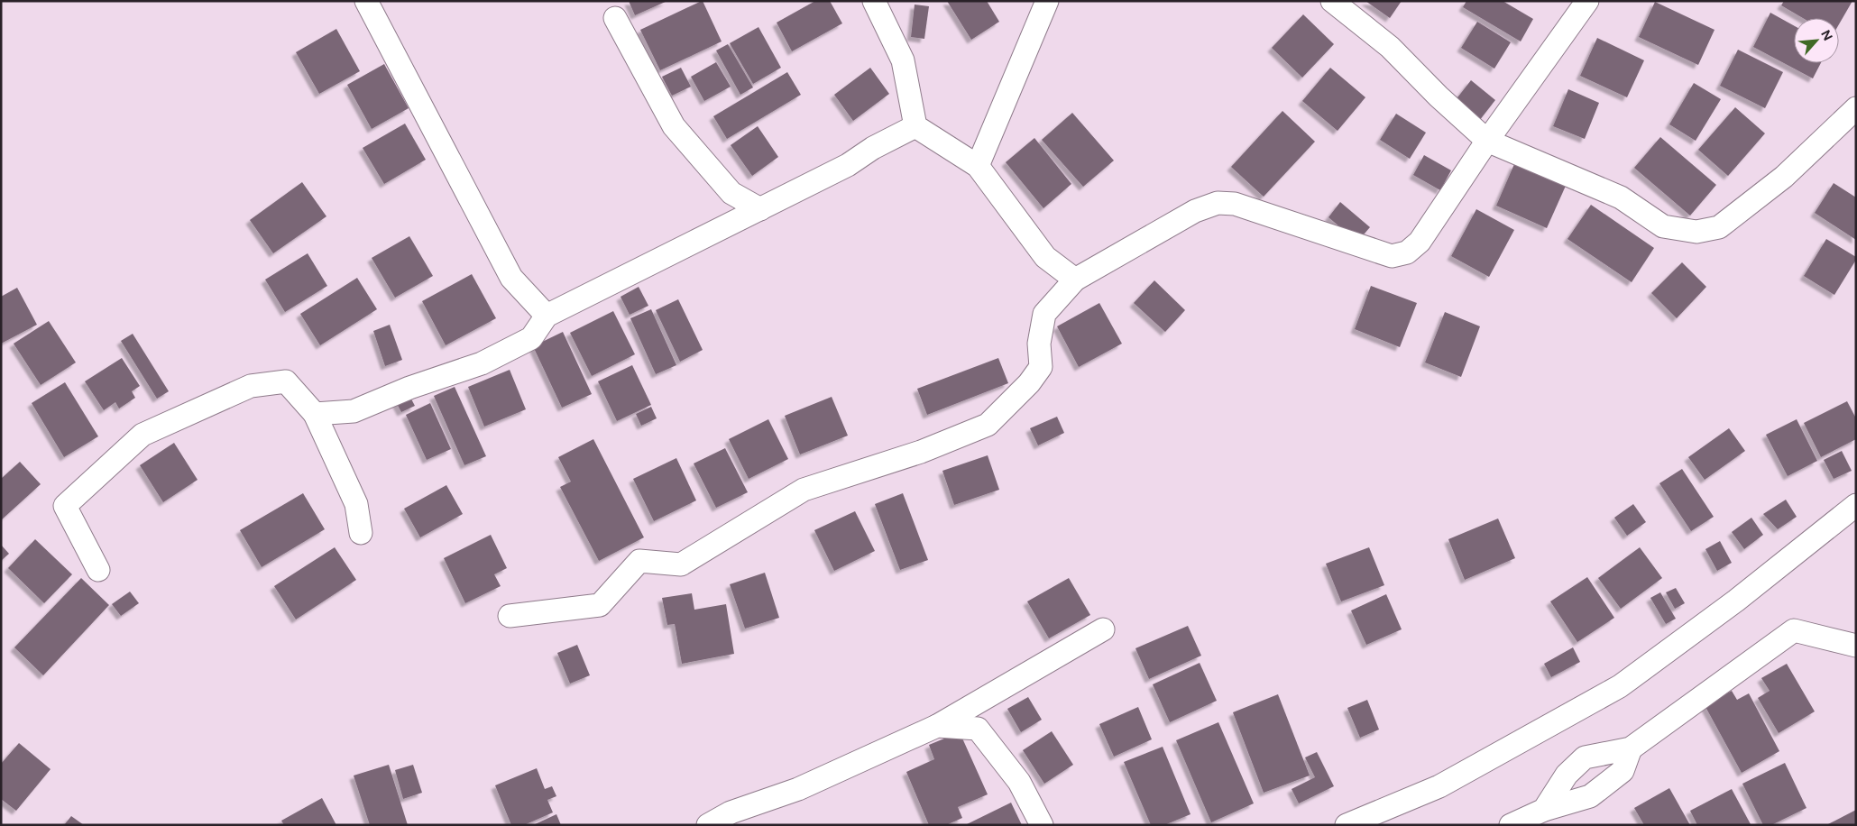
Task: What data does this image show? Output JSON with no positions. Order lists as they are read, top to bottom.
{
  "north": "top right"
}
